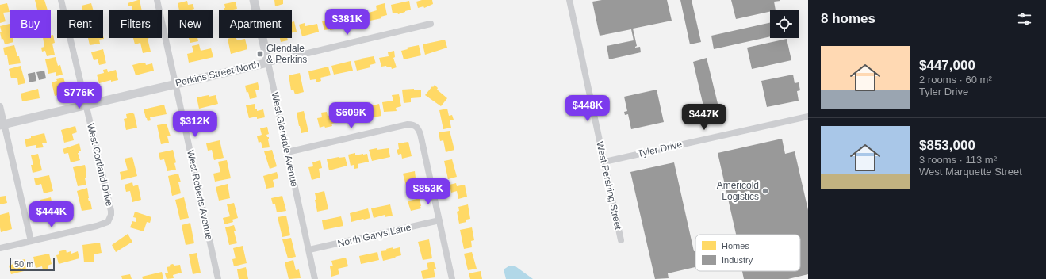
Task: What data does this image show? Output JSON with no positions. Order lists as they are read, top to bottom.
{
  "streets": {
    "street": [
      "Perkins Street North",
      "West Glendale Avenue",
      "Tyler Drive",
      "West Cortland Drive",
      "West Pershing Street",
      "West Roberts Avenue",
      "North Garys Lane"
    ]
  },
  "crossings": [
    ["Perkins Street North", "West Glendale Avenue"],
    ["Perkins Street North", "West Cortland Drive"],
    ["Perkins Street North", "West Roberts Avenue"],
    ["West Glendale Avenue", "North Garys Lane"],
    ["Tyler Drive", "West Pershing Street"]
  ],
  "places": {
    "transit": ["Glendale & Perkins"],
    "other": ["Americold Logistics"]
  },
  "legend": ["Homes", "Industry"],
  "scale_bar": "50 m",
  "page": {
    "heading": "8 homes",
    "price": [
      "$381K",
      "$776K",
      "$448K",
      "$609K",
      "$447K",
      "$312K",
      "$853K",
      "$444K"
    ],
    "chip": [
      "Buy",
      "Rent",
      "Filters",
      "New",
      "Apartment"
    ],
    "list": [
      {
        "name": "$447,000",
        "note": "2 rooms · 60 m² · Tyler Drive"
      },
      {
        "name": "$853,000",
        "note": "3 rooms · 113 m² · West Marquette Street"
      }
    ],
    "scale": "50 m"
  }
}
